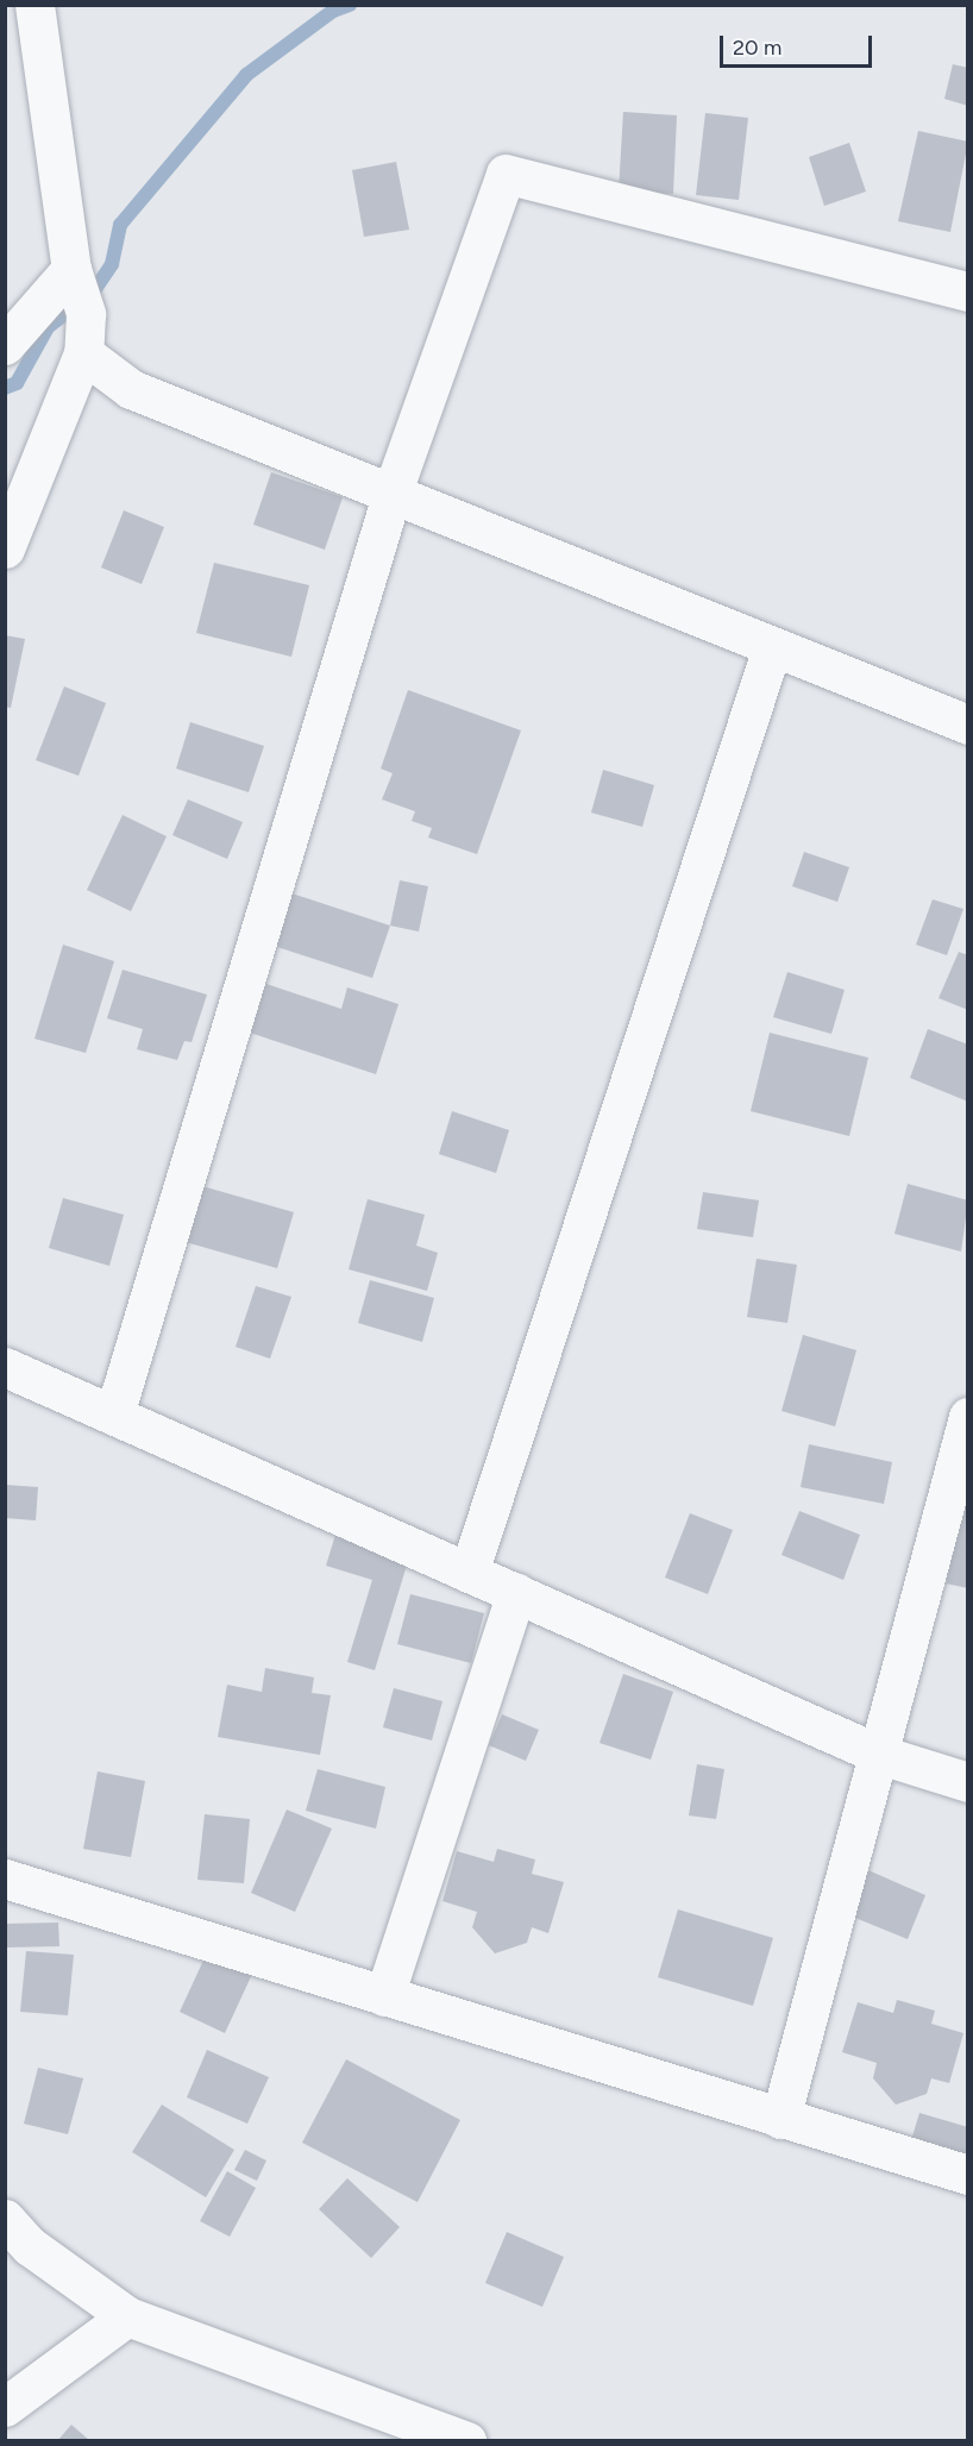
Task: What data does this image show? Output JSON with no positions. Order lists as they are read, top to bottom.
{
  "scale_bar": "20 m"
}
